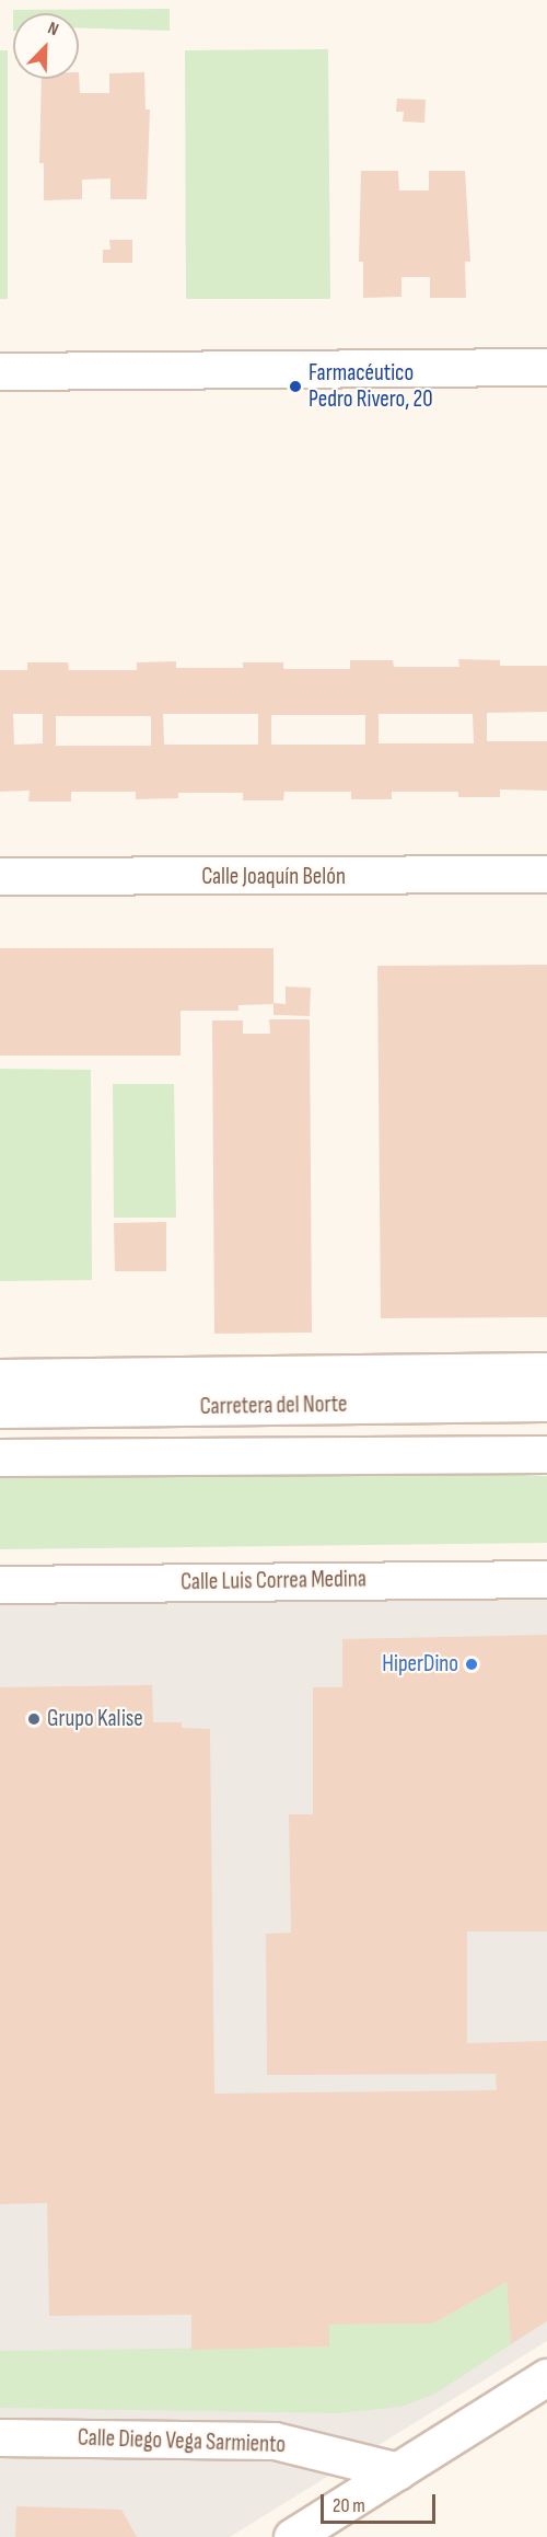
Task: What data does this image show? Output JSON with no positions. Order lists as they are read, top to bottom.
{
  "streets": {
    "street": [
      "Calle Joaquín Belón",
      "Carretera del Norte",
      "Calle Luis Correa Medina",
      "Calle Diego Vega Sarmiento"
    ]
  },
  "places": ["Farmacéutico Pedro Rivero, 20", "HiperDino", "Grupo Kalise"],
  "scale_bar": "20 m",
  "north": "top right"
}
